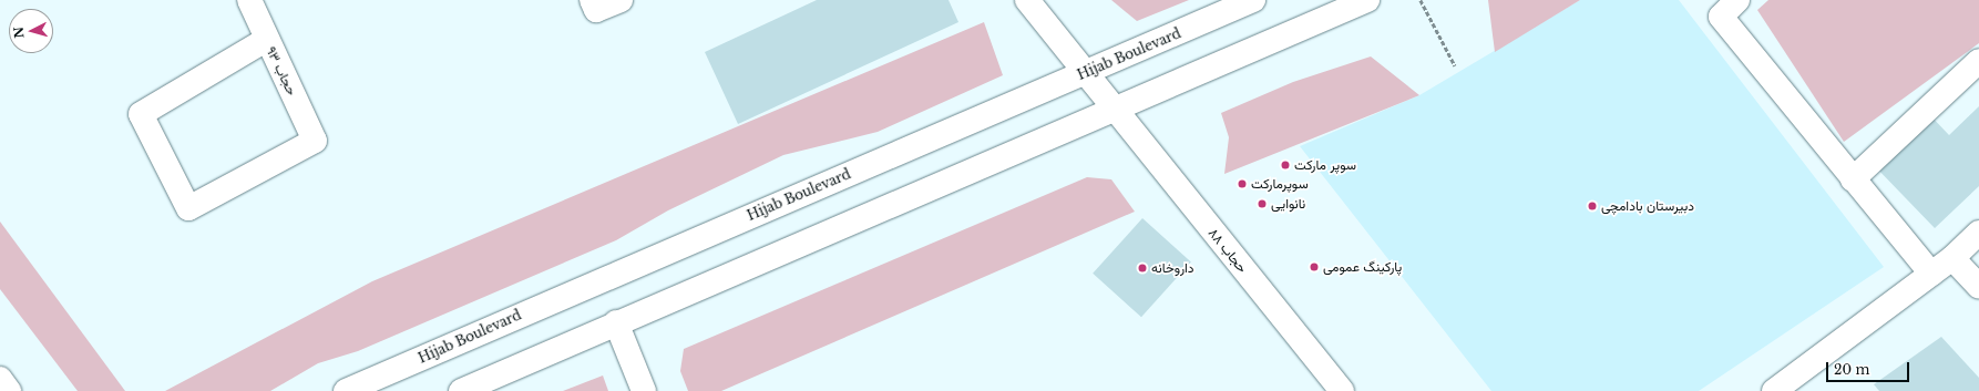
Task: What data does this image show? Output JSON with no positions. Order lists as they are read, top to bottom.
{
  "streets": {
    "main road": ["Hijab Boulevard", "حجاب ۹۳", "حجاب ۸۸"]
  },
  "crossings": [
    ["Hijab Boulevard", "حجاب ۸۸"]
  ],
  "places": [
    "سوپر مارکت",
    "سوپرمارکت",
    "نانوایی",
    "دبیرستان بادامچی",
    "پارکینگ عمومی",
    "داروخانه"
  ],
  "scale_bar": "20 m",
  "north": "left"
}
